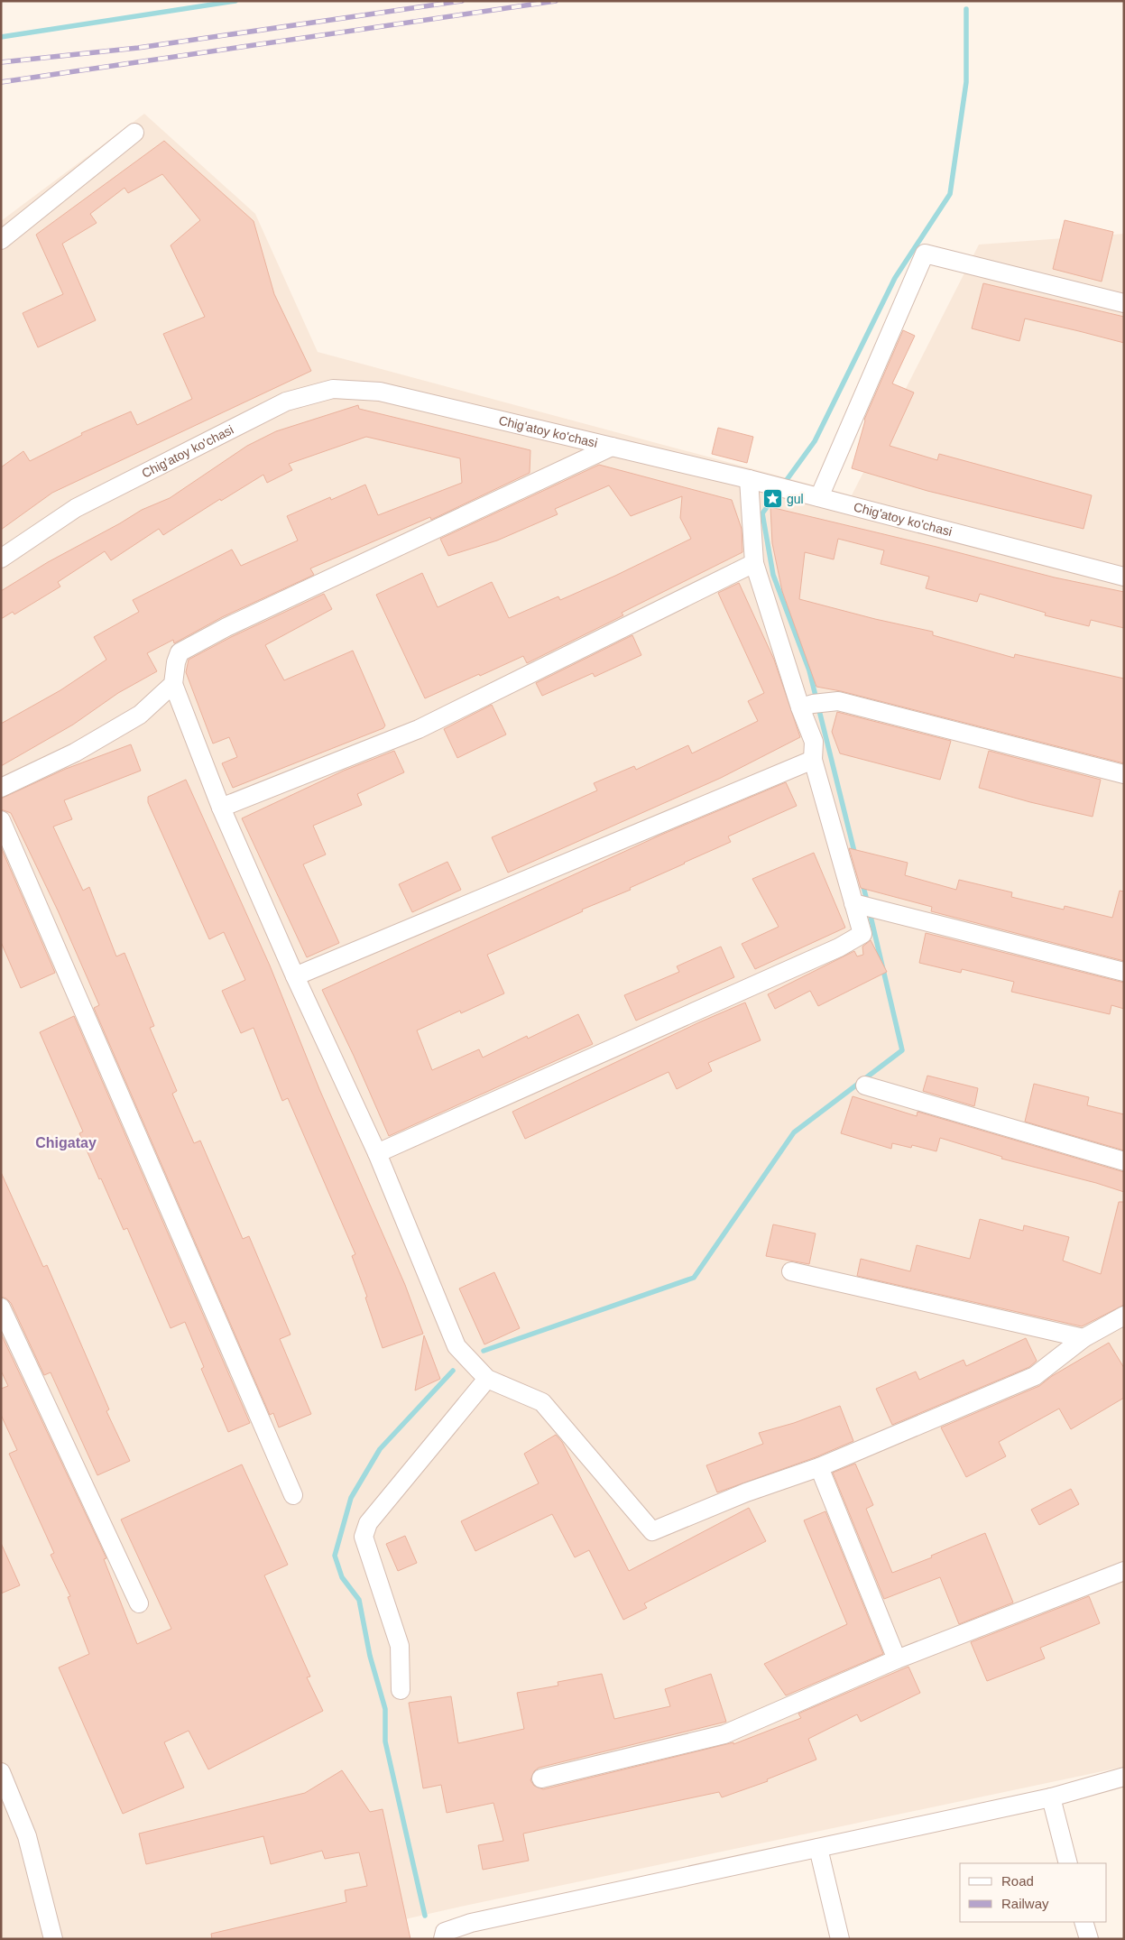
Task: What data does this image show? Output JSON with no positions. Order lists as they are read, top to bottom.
{
  "streets": {
    "street": ["Chig'atoy ko'chasi"]
  },
  "districts": ["Chigatay"],
  "places": {
    "place": ["gul"]
  },
  "legend": ["Road", "Railway"]
}
